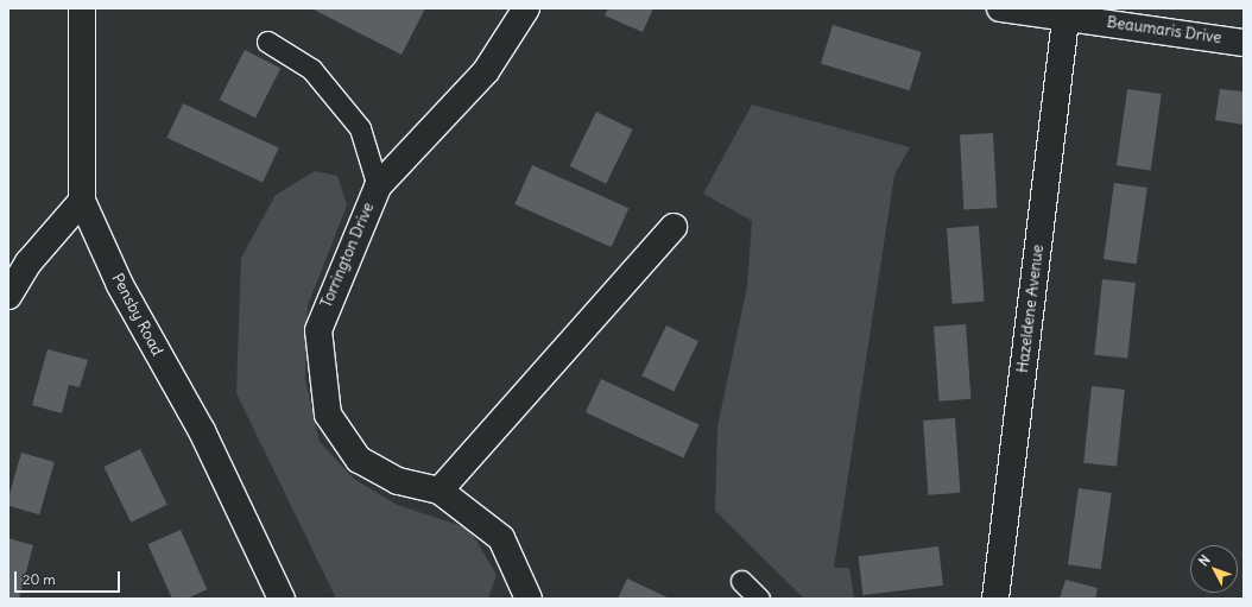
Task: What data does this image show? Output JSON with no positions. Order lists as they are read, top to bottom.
{
  "streets": {
    "street": [
      "Beaumaris Drive",
      "Torrington Drive",
      "Hazeldene Avenue",
      "Pensby Road"
    ]
  },
  "crossings": [
    ["Beaumaris Drive", "Hazeldene Avenue"]
  ],
  "scale_bar": "20 m",
  "north": "top left"
}
